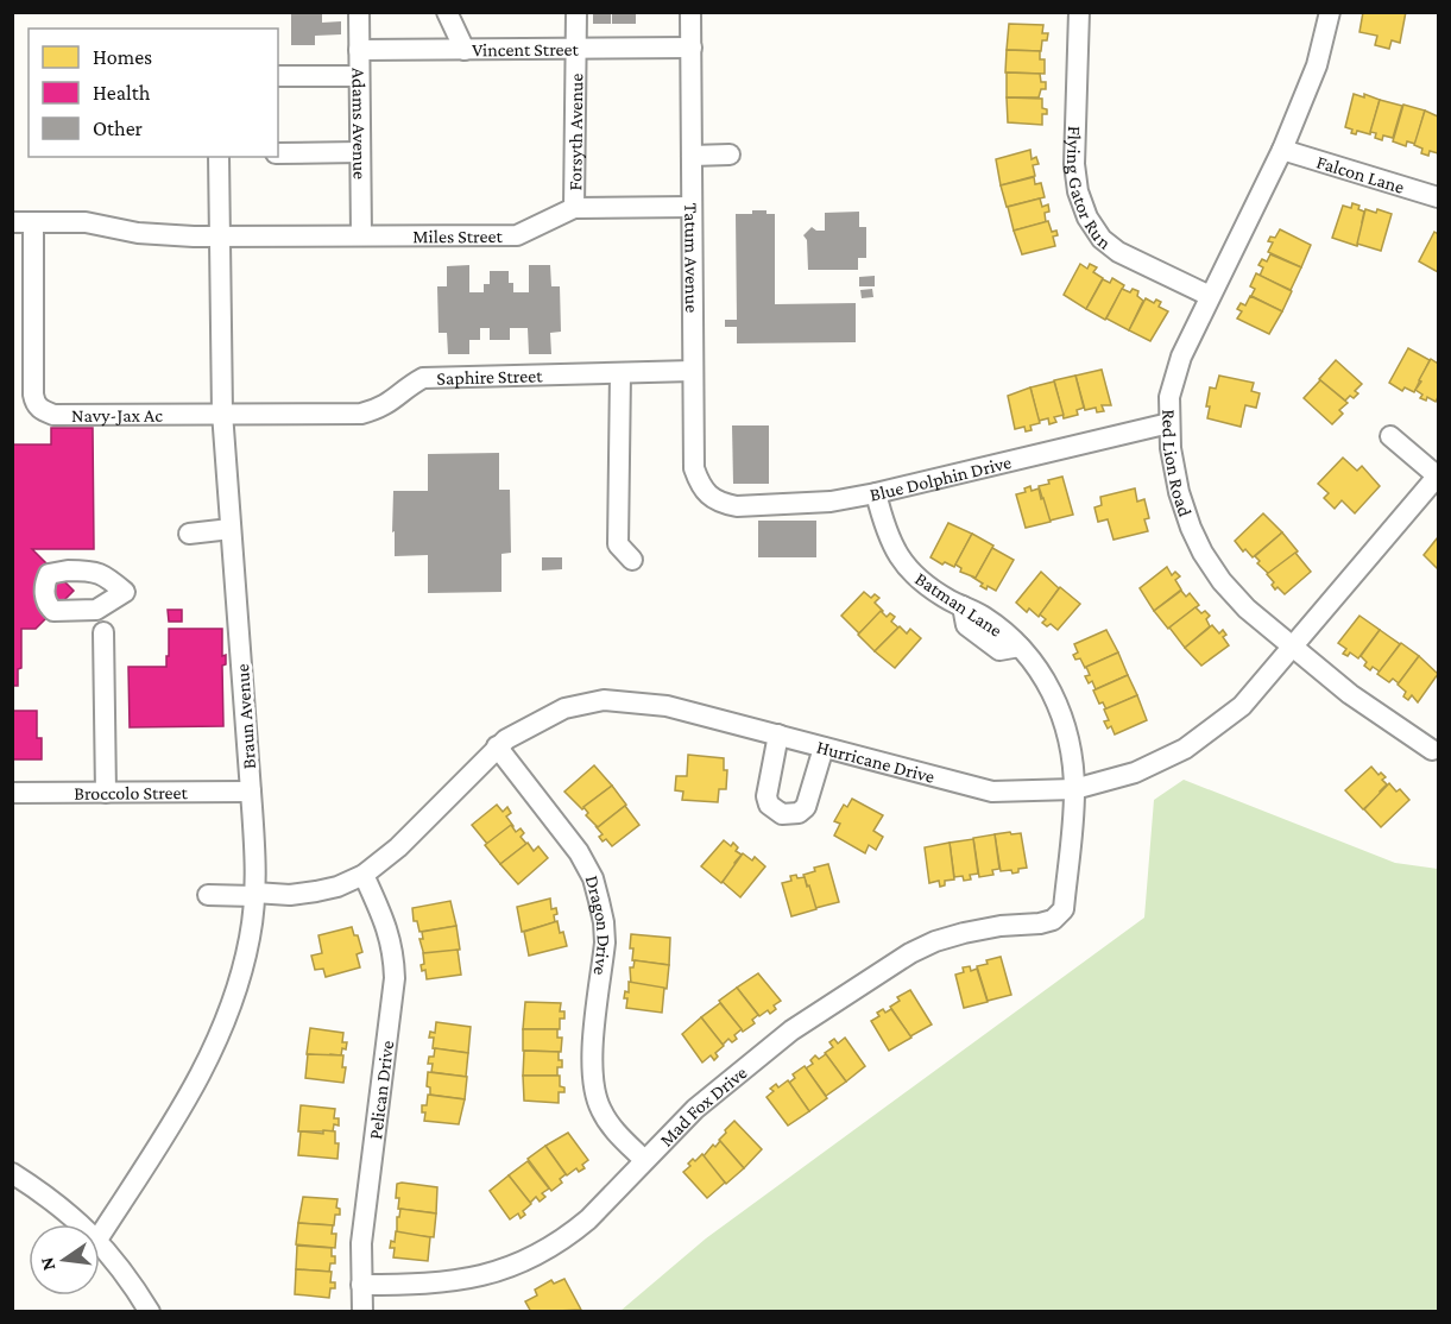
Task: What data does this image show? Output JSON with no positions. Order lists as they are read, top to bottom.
{
  "streets": {
    "street": [
      "Vincent Street",
      "Adams Avenue",
      "Forsyth Avenue",
      "Falcon Lane",
      "Flying Gator Run",
      "Miles Street",
      "Tatum Avenue",
      "Saphire Street",
      "Navy-Jax Ac",
      "Red Lion Road",
      "Blue Dolphin Drive",
      "Batman Lane",
      "Braun Avenue",
      "Hurricane Drive",
      "Broccolo Street",
      "Dragon Drive",
      "Pelican Drive",
      "Mad Fox Drive"
    ]
  },
  "crossings": [
    ["Vincent Street", "Adams Avenue"],
    ["Vincent Street", "Forsyth Avenue"],
    ["Vincent Street", "Tatum Avenue"],
    ["Adams Avenue", "Miles Street"],
    ["Forsyth Avenue", "Miles Street"],
    ["Falcon Lane", "Red Lion Road"],
    ["Flying Gator Run", "Red Lion Road"],
    ["Miles Street", "Tatum Avenue"],
    ["Miles Street", "Braun Avenue"],
    ["Tatum Avenue", "Saphire Street"],
    ["Tatum Avenue", "Blue Dolphin Drive"],
    ["Saphire Street", "Navy-Jax Ac"],
    ["Navy-Jax Ac", "Braun Avenue"],
    ["Red Lion Road", "Blue Dolphin Drive"],
    ["Red Lion Road", "Hurricane Drive"],
    ["Blue Dolphin Drive", "Batman Lane"],
    ["Batman Lane", "Hurricane Drive"],
    ["Batman Lane", "Mad Fox Drive"],
    ["Braun Avenue", "Hurricane Drive"],
    ["Braun Avenue", "Broccolo Street"],
    ["Hurricane Drive", "Dragon Drive"],
    ["Hurricane Drive", "Pelican Drive"],
    ["Dragon Drive", "Mad Fox Drive"],
    ["Pelican Drive", "Mad Fox Drive"]
  ],
  "legend": ["Homes", "Health", "Other"],
  "north": "left"
}
